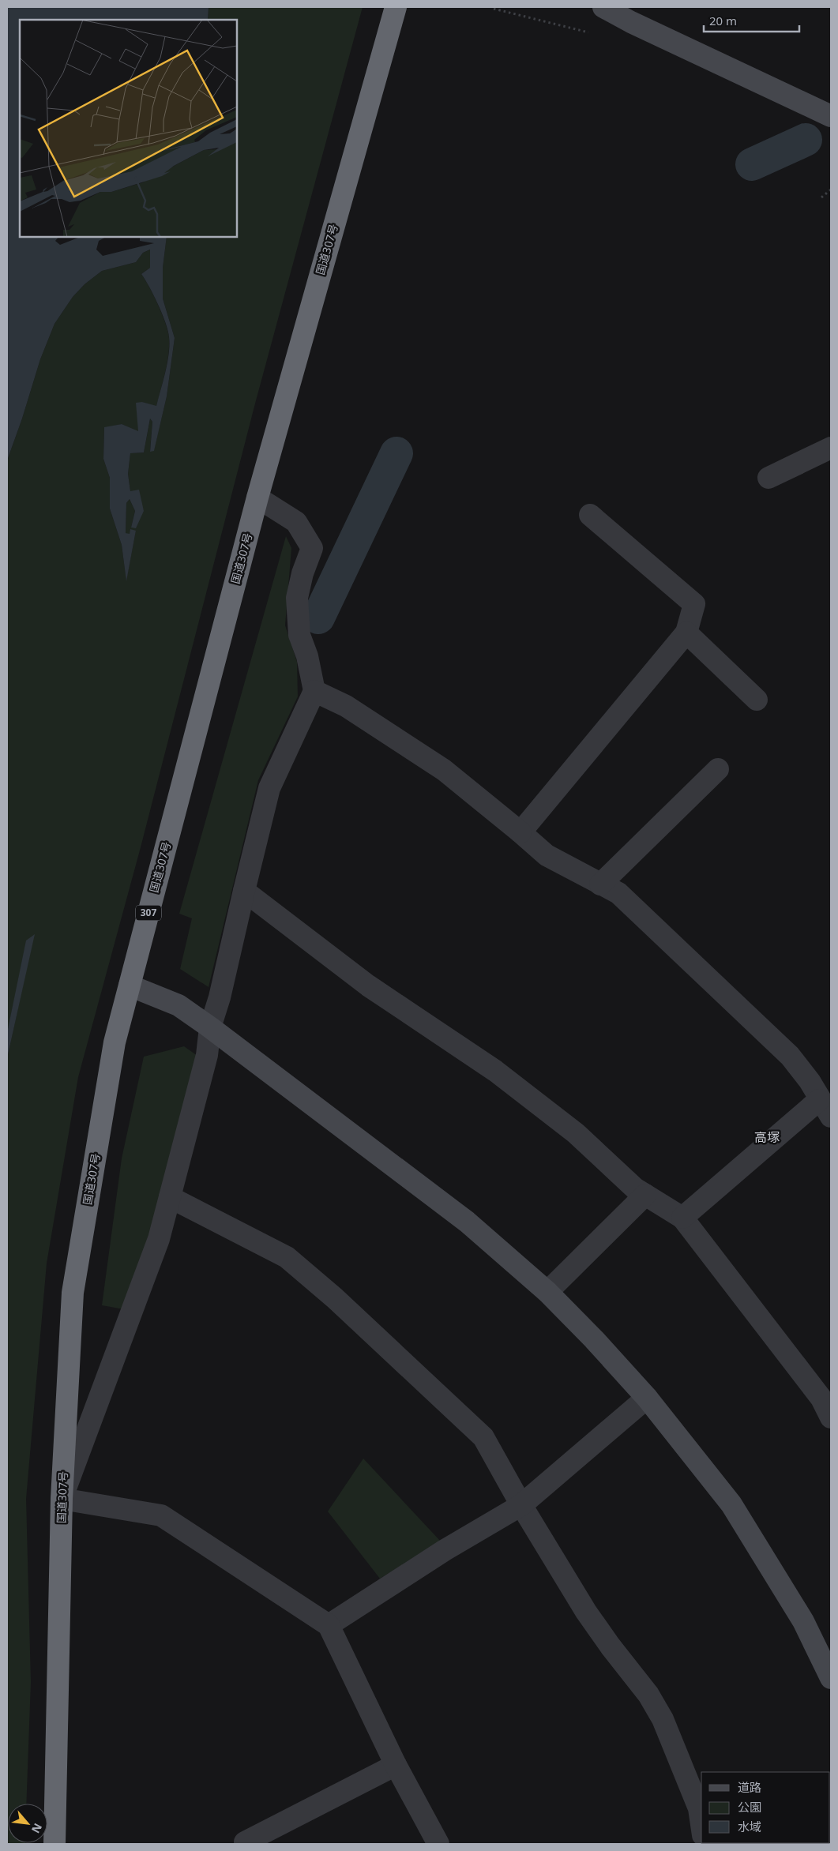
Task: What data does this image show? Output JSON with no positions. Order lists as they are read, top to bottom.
{
  "streets": {
    "highway": ["国道307号", "307"]
  },
  "districts": ["高塚"],
  "legend": ["道路", "公園", "水域"],
  "scale_bar": "20 m",
  "north": "bottom right"
}
